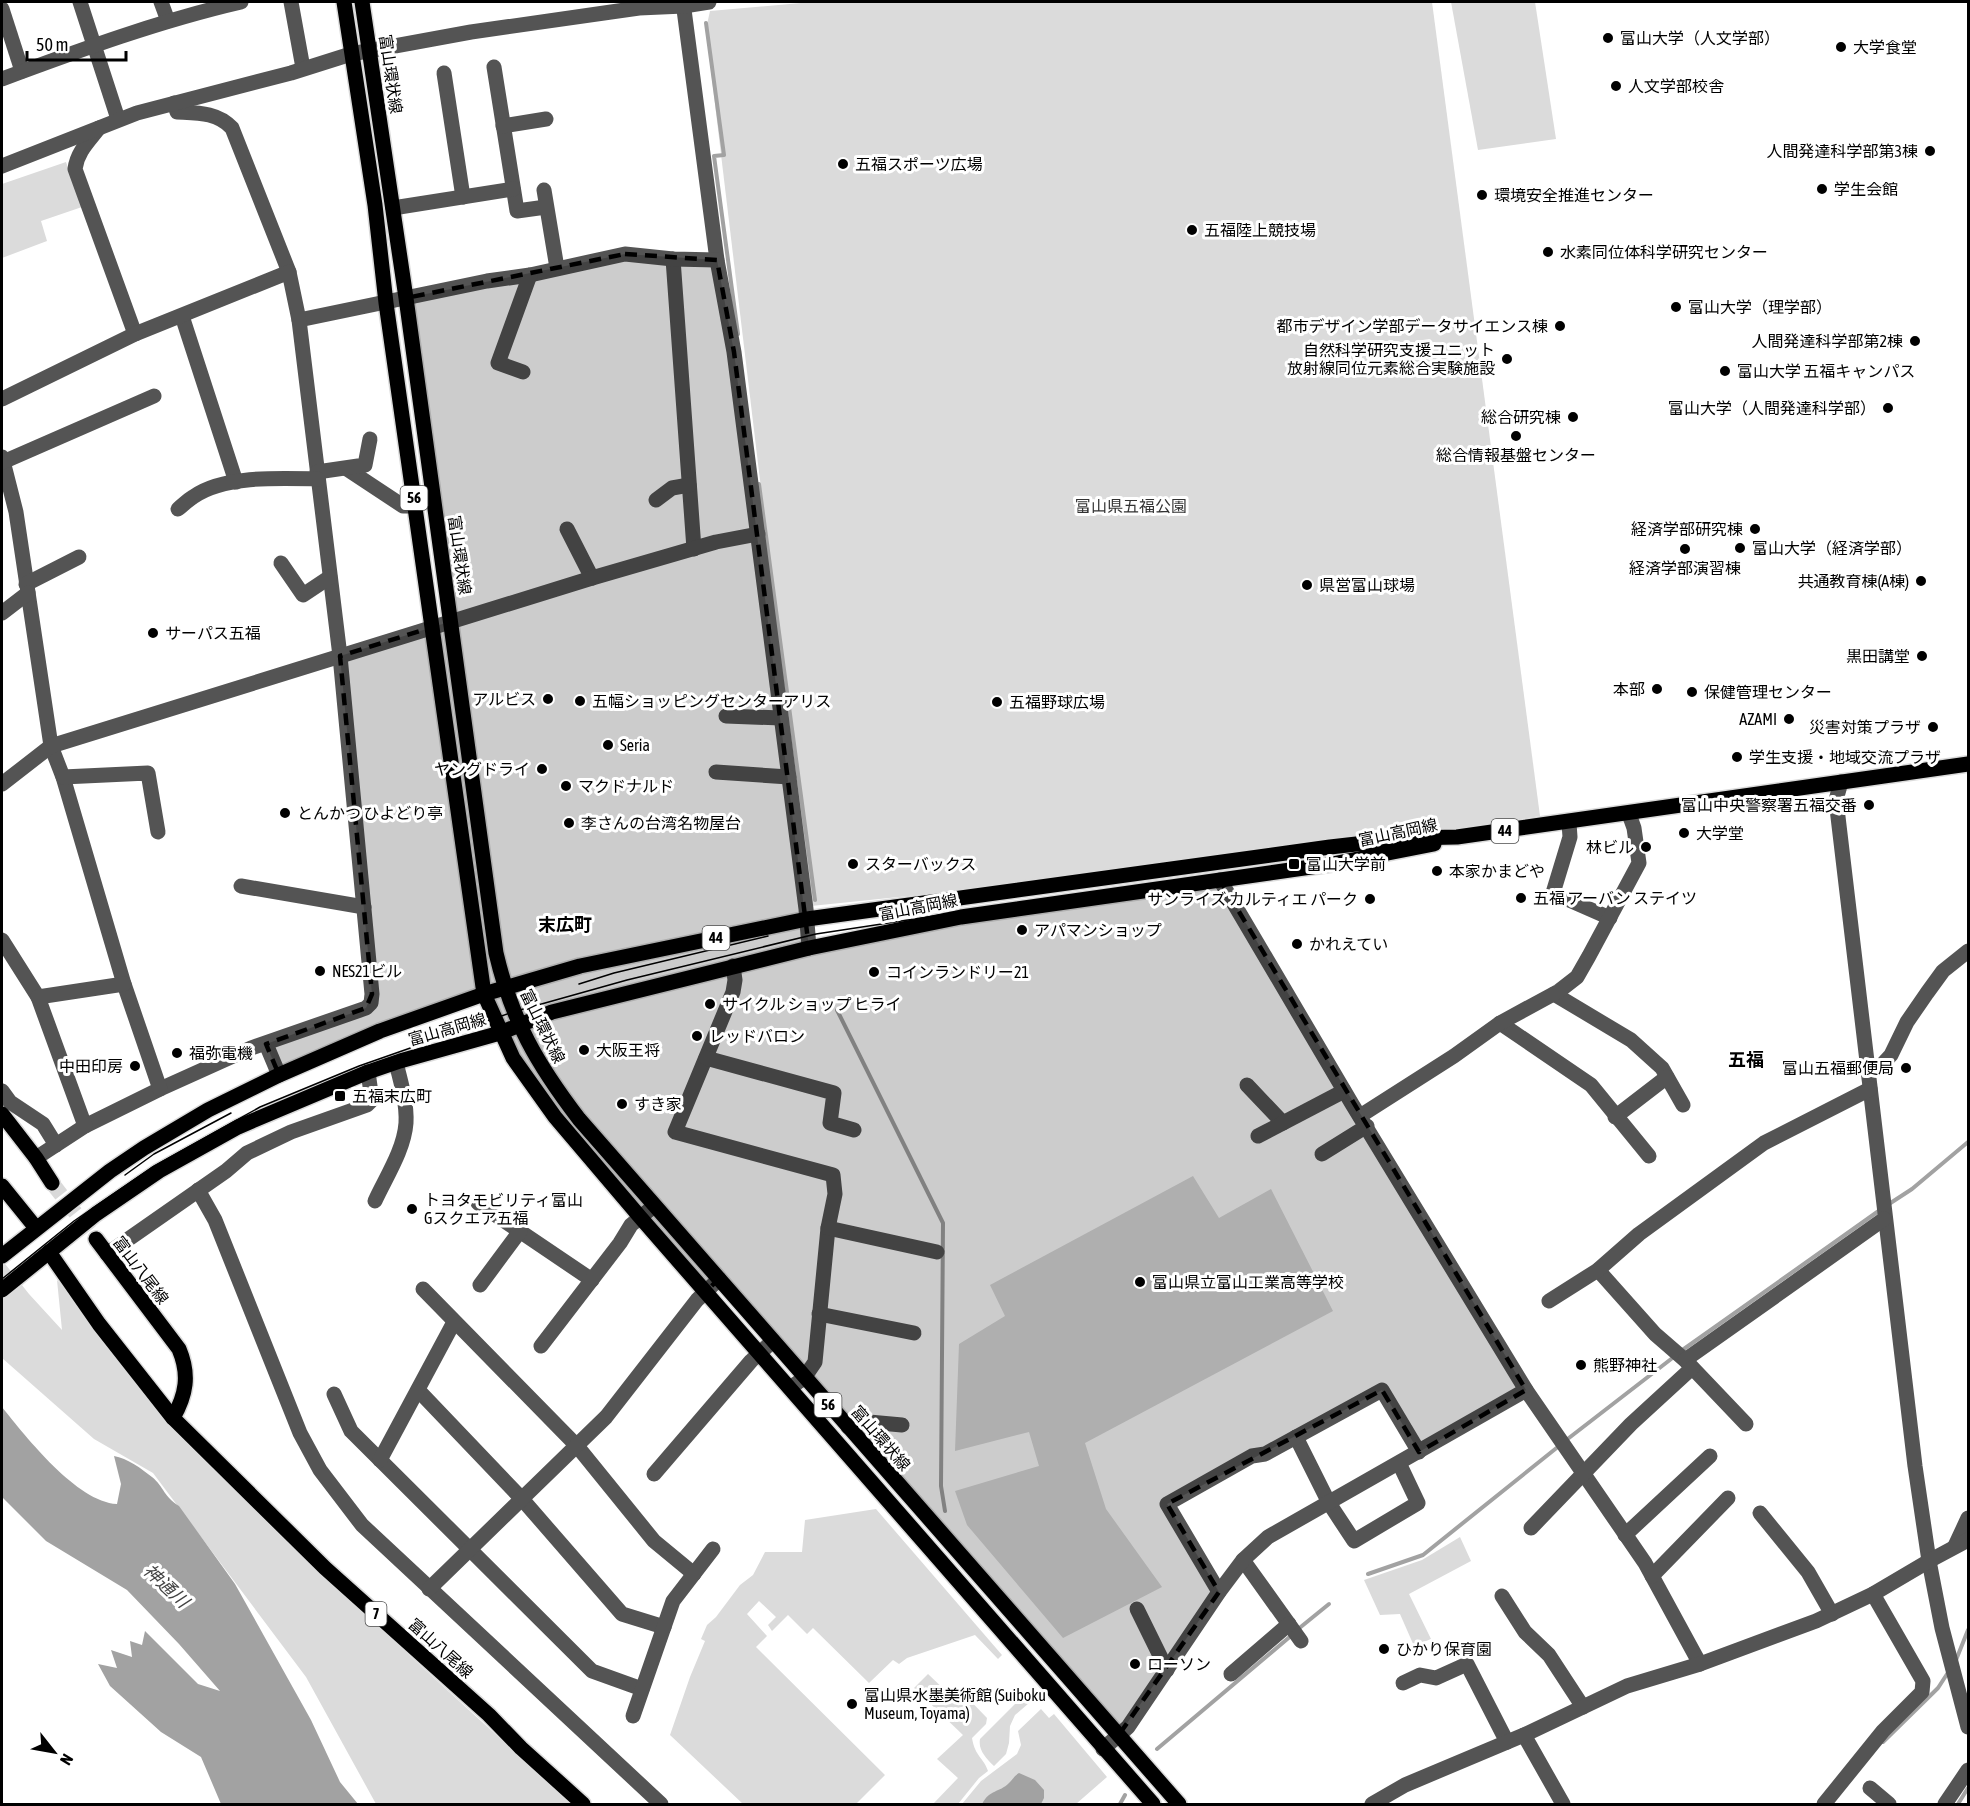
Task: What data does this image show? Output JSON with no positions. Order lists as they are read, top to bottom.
{
  "streets": {
    "main road": [
      "富山環状線",
      "56",
      "44",
      "富山高岡線",
      "富山八尾線",
      "7"
    ]
  },
  "crossings": [
    ["富山環状線", "富山高岡線"],
    ["56", "富山高岡線"],
    ["44", "富山高岡線"],
    ["富山高岡線", "富山八尾線"]
  ],
  "districts": ["末広町", "五福"],
  "water": ["神通川"],
  "parks": ["富山県五福公園"],
  "places": {
    "other": [
      "富山大学（人文学部）",
      "大学食堂",
      "人文学部校舎",
      "人間発達科学部第3棟",
      "五福スポーツ広場",
      "学生会館",
      "環境安全推進センター",
      "五福陸上競技場",
      "水素同位体科学研究センター",
      "富山大学（理学部）",
      "都市デザイン学部データサイエンス棟",
      "人間発達科学部第2棟",
      "自然科学研究支援ユニット 放射線同位元素総合実験施設",
      "富山大学 五福キャンパス",
      "富山大学（人間発達科学部）",
      "総合研究棟",
      "総合情報基盤センター",
      "経済学部研究棟",
      "富山大学（経済学部）",
      "経済学部演習棟",
      "共通教育棟(A棟)",
      "県営富山球場",
      "サーパス五福",
      "黒田講堂",
      "本部",
      "保健管理センター",
      "アルビス",
      "五幅ショッピングセンターアリス",
      "五福野球広場",
      "AZAMI",
      "災害対策プラザ",
      "Seria",
      "学生支援・地域交流プラザ",
      "ヤングドライ",
      "マクドナルド",
      "富山中央警察署五福交番",
      "とんかつ ひよどり亭",
      "李さんの台湾名物屋台",
      "大学堂",
      "林ビル",
      "スターバックス",
      "本家かまどや",
      "五福 アーバン ステイツ",
      "サンライズ カルティエ パーク",
      "アパマンショップ",
      "かれえてい",
      "NES21ビル",
      "コインランドリー21",
      "サイクル ショップ ヒライ",
      "レッドバロン",
      "大阪王将",
      "福弥電機",
      "中田印房",
      "富山五福郵便局",
      "すき家",
      "トヨタモビリティ富山 Gスクエア五福",
      "富山県立富山工業高等学校",
      "熊野神社",
      "ひかり保育園",
      "ローソン",
      "富山県水墨美術館 (Suiboku Museum, Toyama)"
    ],
    "transit": ["富山大学前", "五福末広町"]
  },
  "scale_bar": "50 m",
  "north": "bottom right"
}
